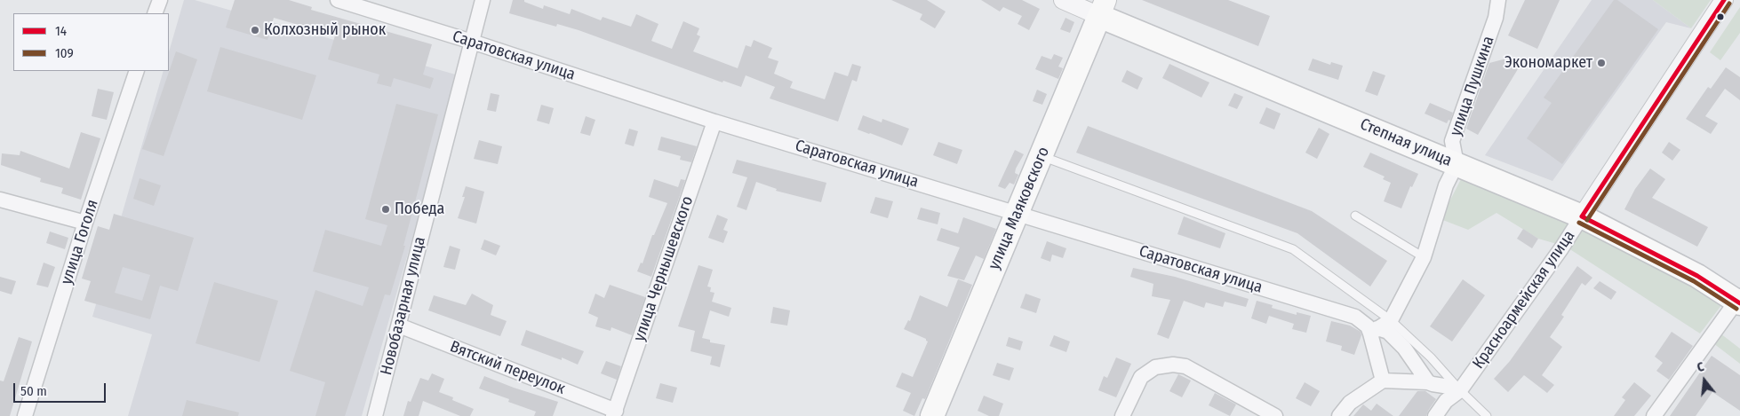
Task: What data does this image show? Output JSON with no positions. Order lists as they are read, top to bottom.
{
  "streets": {
    "main road": ["Степная улица", "улица Маяковского"],
    "street": [
      "Саратовская улица",
      "улица Пушкина",
      "улица Гоголя",
      "улица Чернышевского",
      "Красноармейская улица",
      "Новобазарная улица",
      "Вятский переулок"
    ]
  },
  "crossings": [
    ["Саратовская улица", "улица Маяковского"],
    ["Саратовская улица", "улица Чернышевского"],
    ["Саратовская улица", "Новобазарная улица"],
    ["улица Пушкина", "Степная улица"],
    ["Степная улица", "улица Маяковского"],
    ["Степная улица", "Красноармейская улица"],
    ["улица Чернышевского", "Вятский переулок"],
    ["Новобазарная улица", "Вятский переулок"]
  ],
  "places": ["Колхозный рынок", "Экономаркет", "Победа"],
  "lines": ["transit line 14", "transit line 109"],
  "legend": ["14", "109"],
  "scale_bar": "50 m",
  "north": "top"
}
